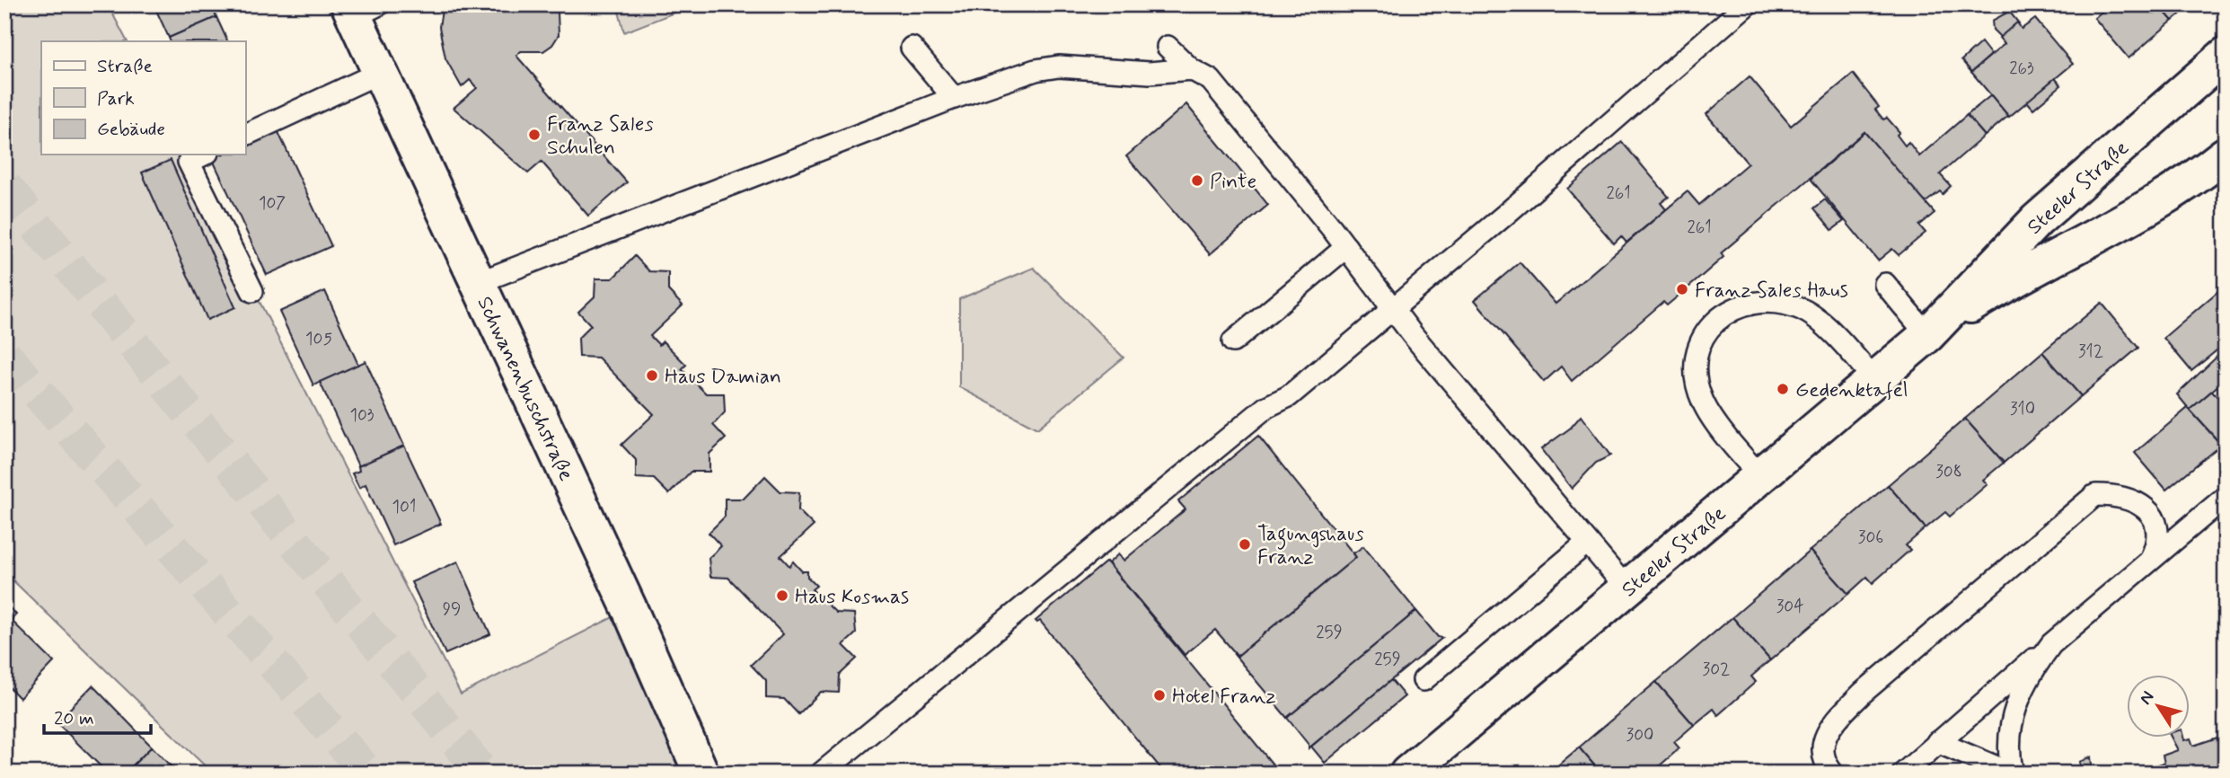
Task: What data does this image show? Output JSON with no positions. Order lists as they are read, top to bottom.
{
  "streets": {
    "main road": ["Steeler Straße", "Schwanenbuschstraße"]
  },
  "places": [
    "Franz Sales Schulen",
    "Pinte",
    "Franz Sales Haus",
    "Haus Damian",
    "Gedenktafel",
    "Tagungshaus Franz",
    "Haus Kosmas",
    "Hotel Franz"
  ],
  "house_numbers": [
    "263",
    "261",
    "107",
    "261",
    "105",
    "312",
    "310",
    "103",
    "308",
    "101",
    "306",
    "304",
    "99",
    "259",
    "259",
    "302",
    "300"
  ],
  "legend": ["Straße", "Park", "Gebäude"],
  "scale_bar": "20 m",
  "north": "top left"
}
